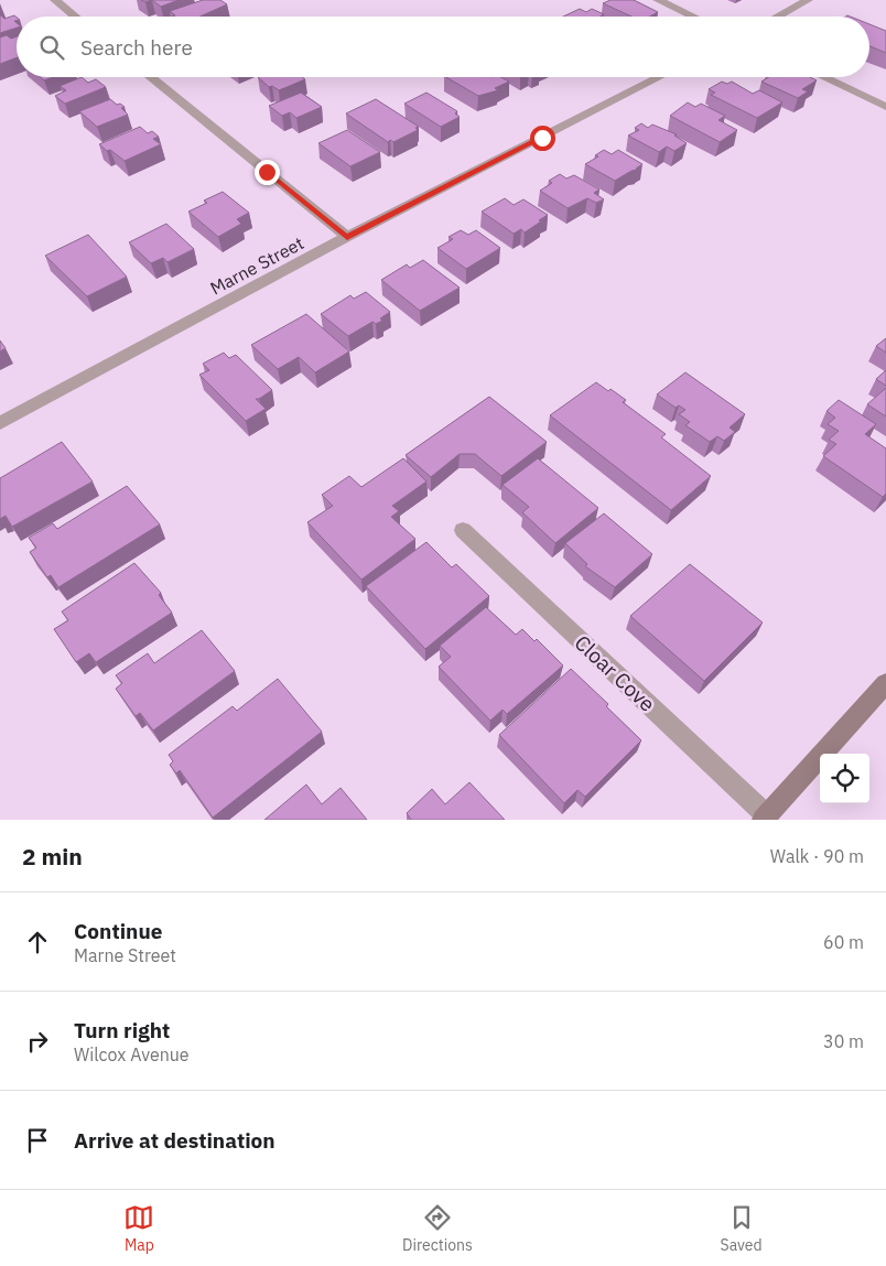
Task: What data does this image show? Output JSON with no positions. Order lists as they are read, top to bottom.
{
  "streets": {
    "street": ["Marne Street", "Cloar Cove"]
  },
  "page": {
    "search": "Search here",
    "heading": ["2 min", "Walk · 90 m"],
    "list": [
      ["Continue", "Marne Street", "60 m"],
      ["Turn right", "Wilcox Avenue", "30 m"],
      "Arrive at destination"
    ],
    "nav": ["Map", "Directions", "Saved"]
  }
}
